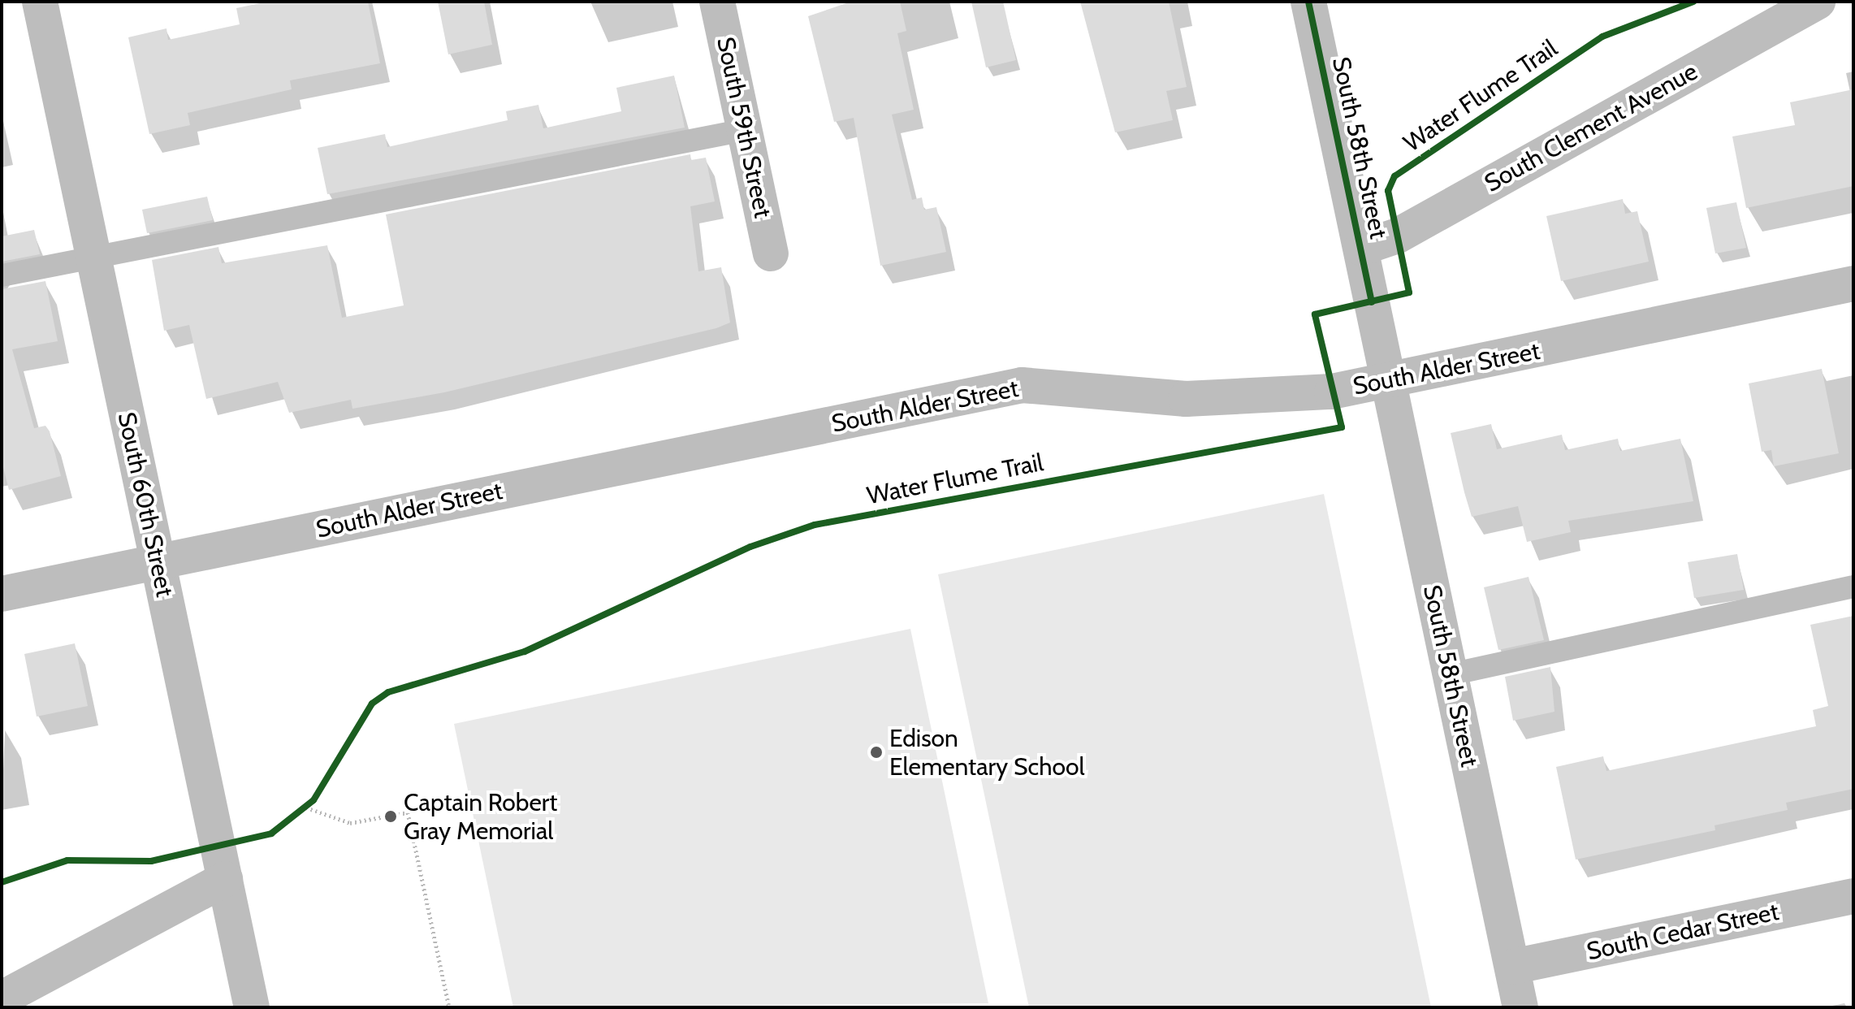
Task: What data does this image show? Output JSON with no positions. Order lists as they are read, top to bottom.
{
  "streets": {
    "street": [
      "South 59th Street",
      "South Clement Avenue",
      "South 58th Street",
      "South Alder Street",
      "South 60th Street",
      "South Cedar Street"
    ],
    "cycle path": ["Water Flume Trail"]
  },
  "crossings": [
    ["South Clement Avenue", "South 58th Street"],
    ["South 58th Street", "South Alder Street"],
    ["South 58th Street", "South Cedar Street"],
    ["South Alder Street", "South 60th Street"]
  ],
  "places": ["Edison Elementary School", "Captain Robert Gray Memorial"]
}
